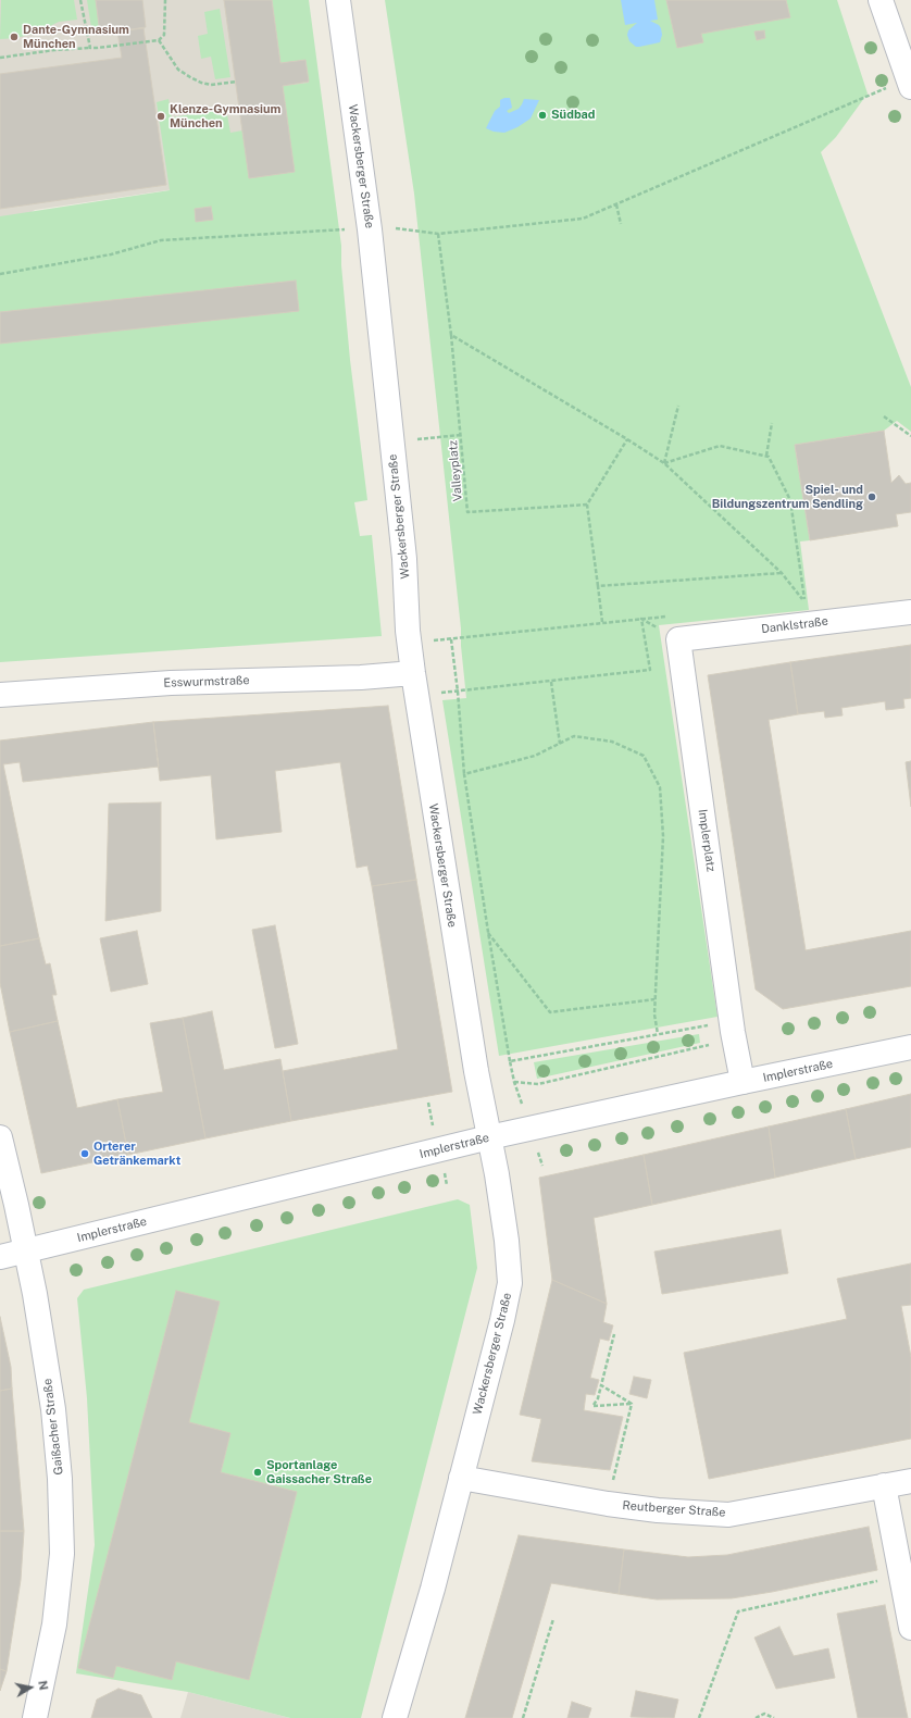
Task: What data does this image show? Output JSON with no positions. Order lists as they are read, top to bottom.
{
  "streets": {
    "street": [
      "Wackersberger Straße",
      "Danklstraße",
      "Esswurmstraße",
      "Implerplatz",
      "Implerstraße",
      "Gaißacher Straße",
      "Reutberger Straße"
    ],
    "path": ["Valleyplatz"]
  },
  "crossings": [
    ["Wackersberger Straße", "Esswurmstraße"],
    ["Wackersberger Straße", "Implerstraße"],
    ["Wackersberger Straße", "Reutberger Straße"],
    ["Danklstraße", "Implerplatz"],
    ["Implerplatz", "Implerstraße"],
    ["Implerstraße", "Gaißacher Straße"]
  ],
  "places": [
    "Dante-Gymnasium München",
    "Südbad",
    "Klenze-Gymnasium München",
    "Spiel- und Bildungszentrum Sendling",
    "Orterer Getränkemarkt",
    "Sportanlage Gaissacher Straße"
  ],
  "north": "right"
}
